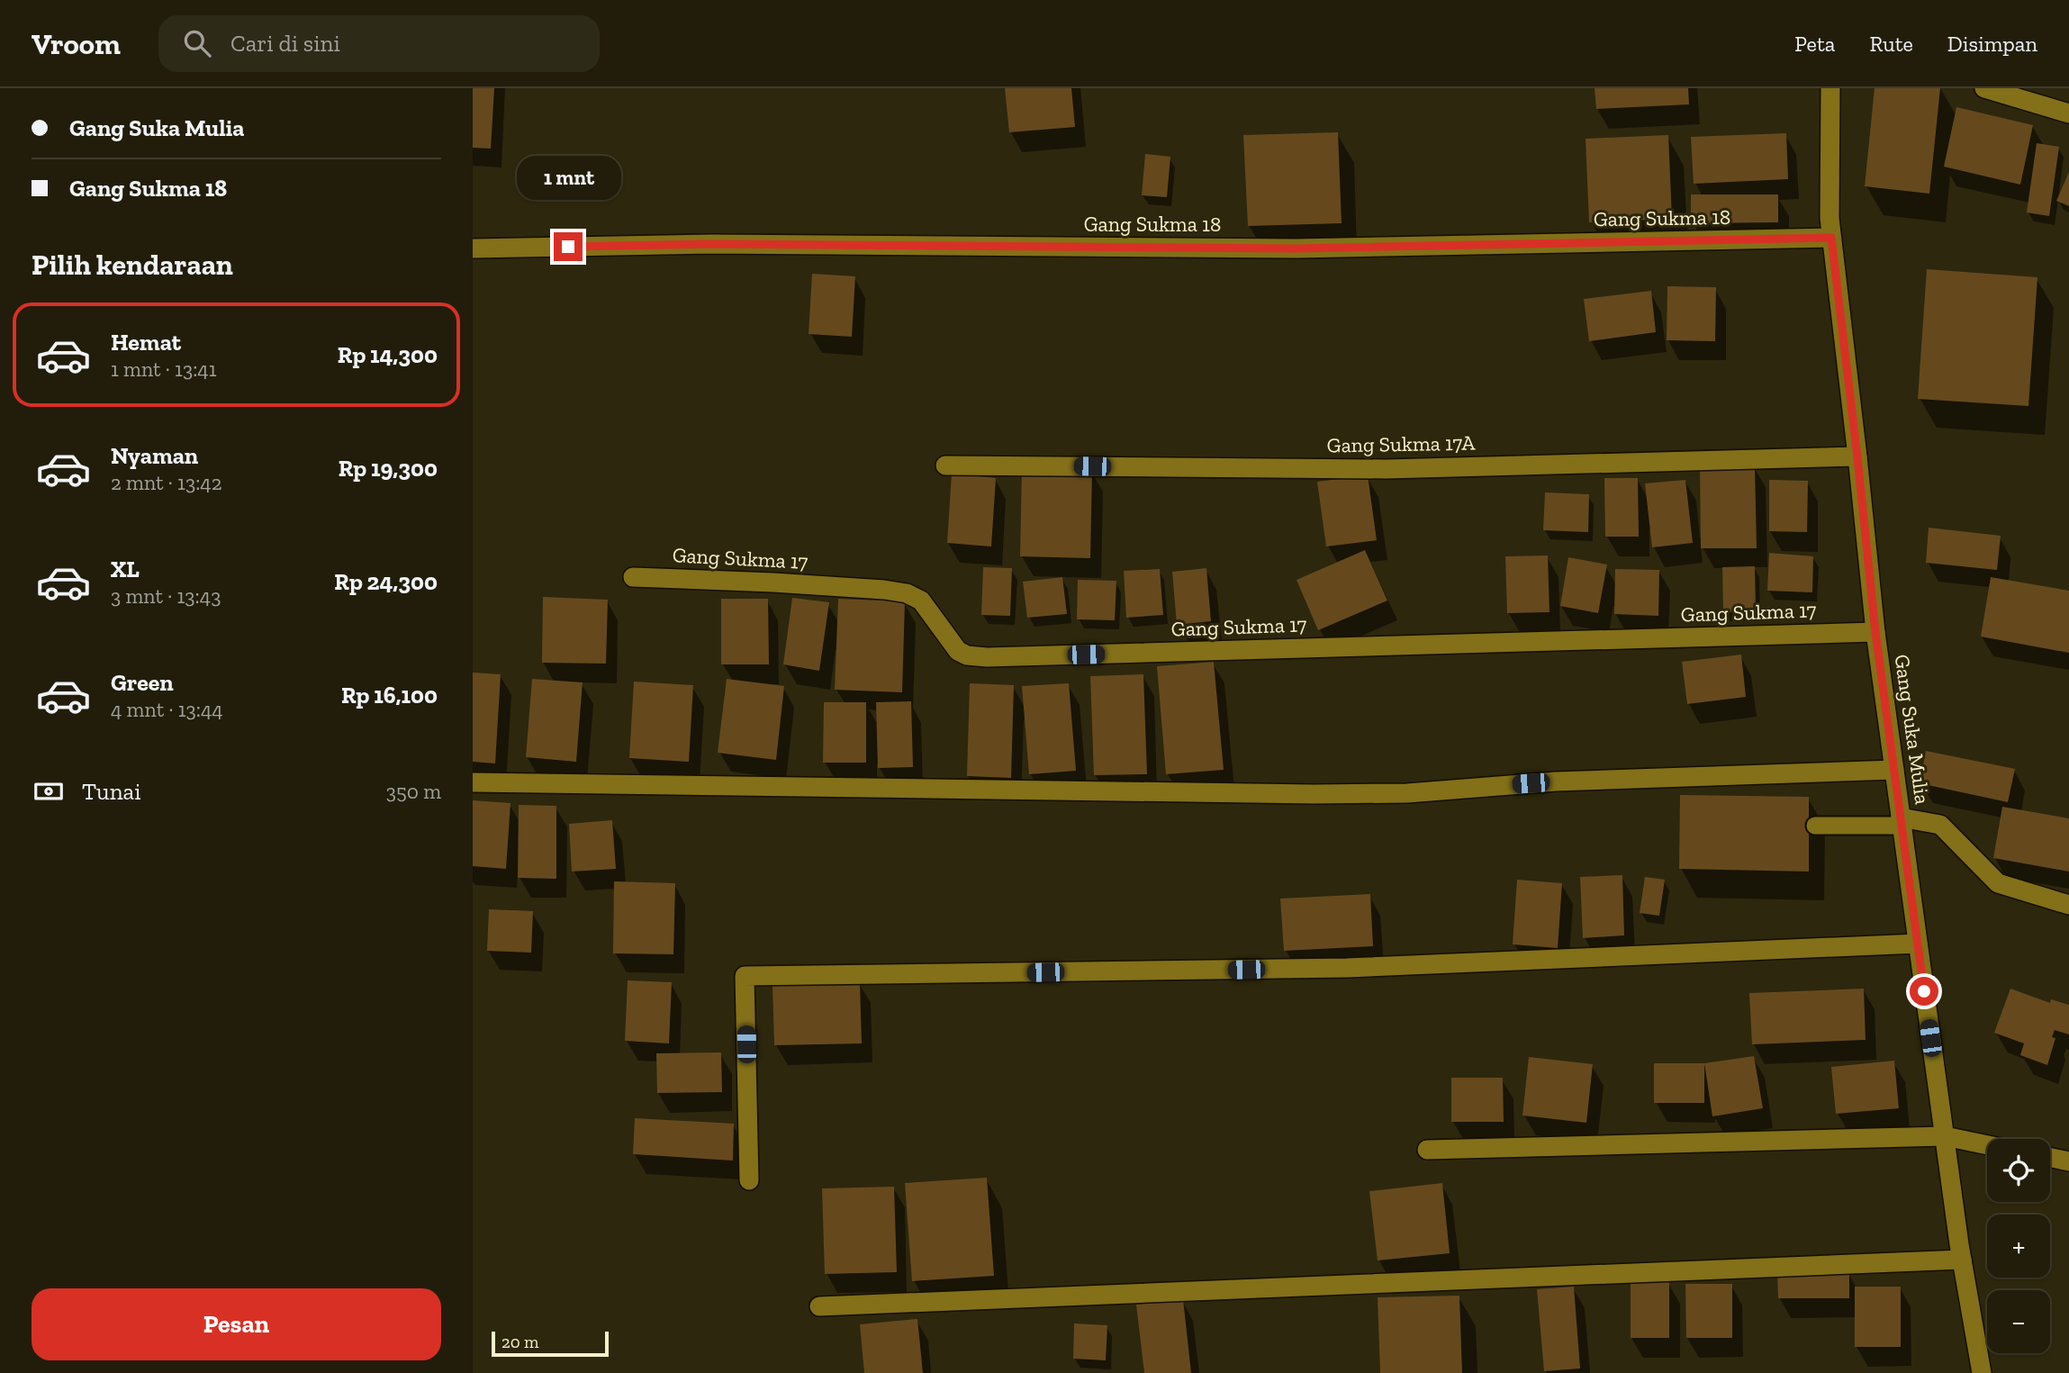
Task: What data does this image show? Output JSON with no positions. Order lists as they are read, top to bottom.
{
  "streets": {
    "street": [
      "Gang Sukma 18",
      "Gang Sukma 17A",
      "Gang Sukma 17",
      "Gang Suka Mulia"
    ]
  },
  "crossings": [
    ["Gang Sukma 18", "Gang Suka Mulia"],
    ["Gang Sukma 17A", "Gang Suka Mulia"],
    ["Gang Sukma 17", "Gang Suka Mulia"]
  ],
  "scale_bar": "20 m",
  "page": {
    "header": "Vroom",
    "search": "Cari di sini",
    "nav": ["Peta", "Rute", "Disimpan"],
    "banner": ["Gang Suka Mulia", "Gang Sukma 18"],
    "bubble": "1 mnt",
    "heading": "Pilih kendaraan",
    "list": [
      {
        "name": "Hemat",
        "note": "1 mnt · 13:41",
        "value": "Rp 14,300"
      },
      {
        "name": "Nyaman",
        "note": "2 mnt · 13:42",
        "value": "Rp 19,300"
      },
      {
        "name": "XL",
        "note": "3 mnt · 13:43",
        "value": "Rp 24,300"
      },
      {
        "name": "Green",
        "note": "4 mnt · 13:44",
        "value": "Rp 16,100"
      }
    ],
    "pay": ["Tunai", "350 m"],
    "map_buttons": ["+", "−"],
    "buttons": "Pesan",
    "scale": "20 m"
  }
}
